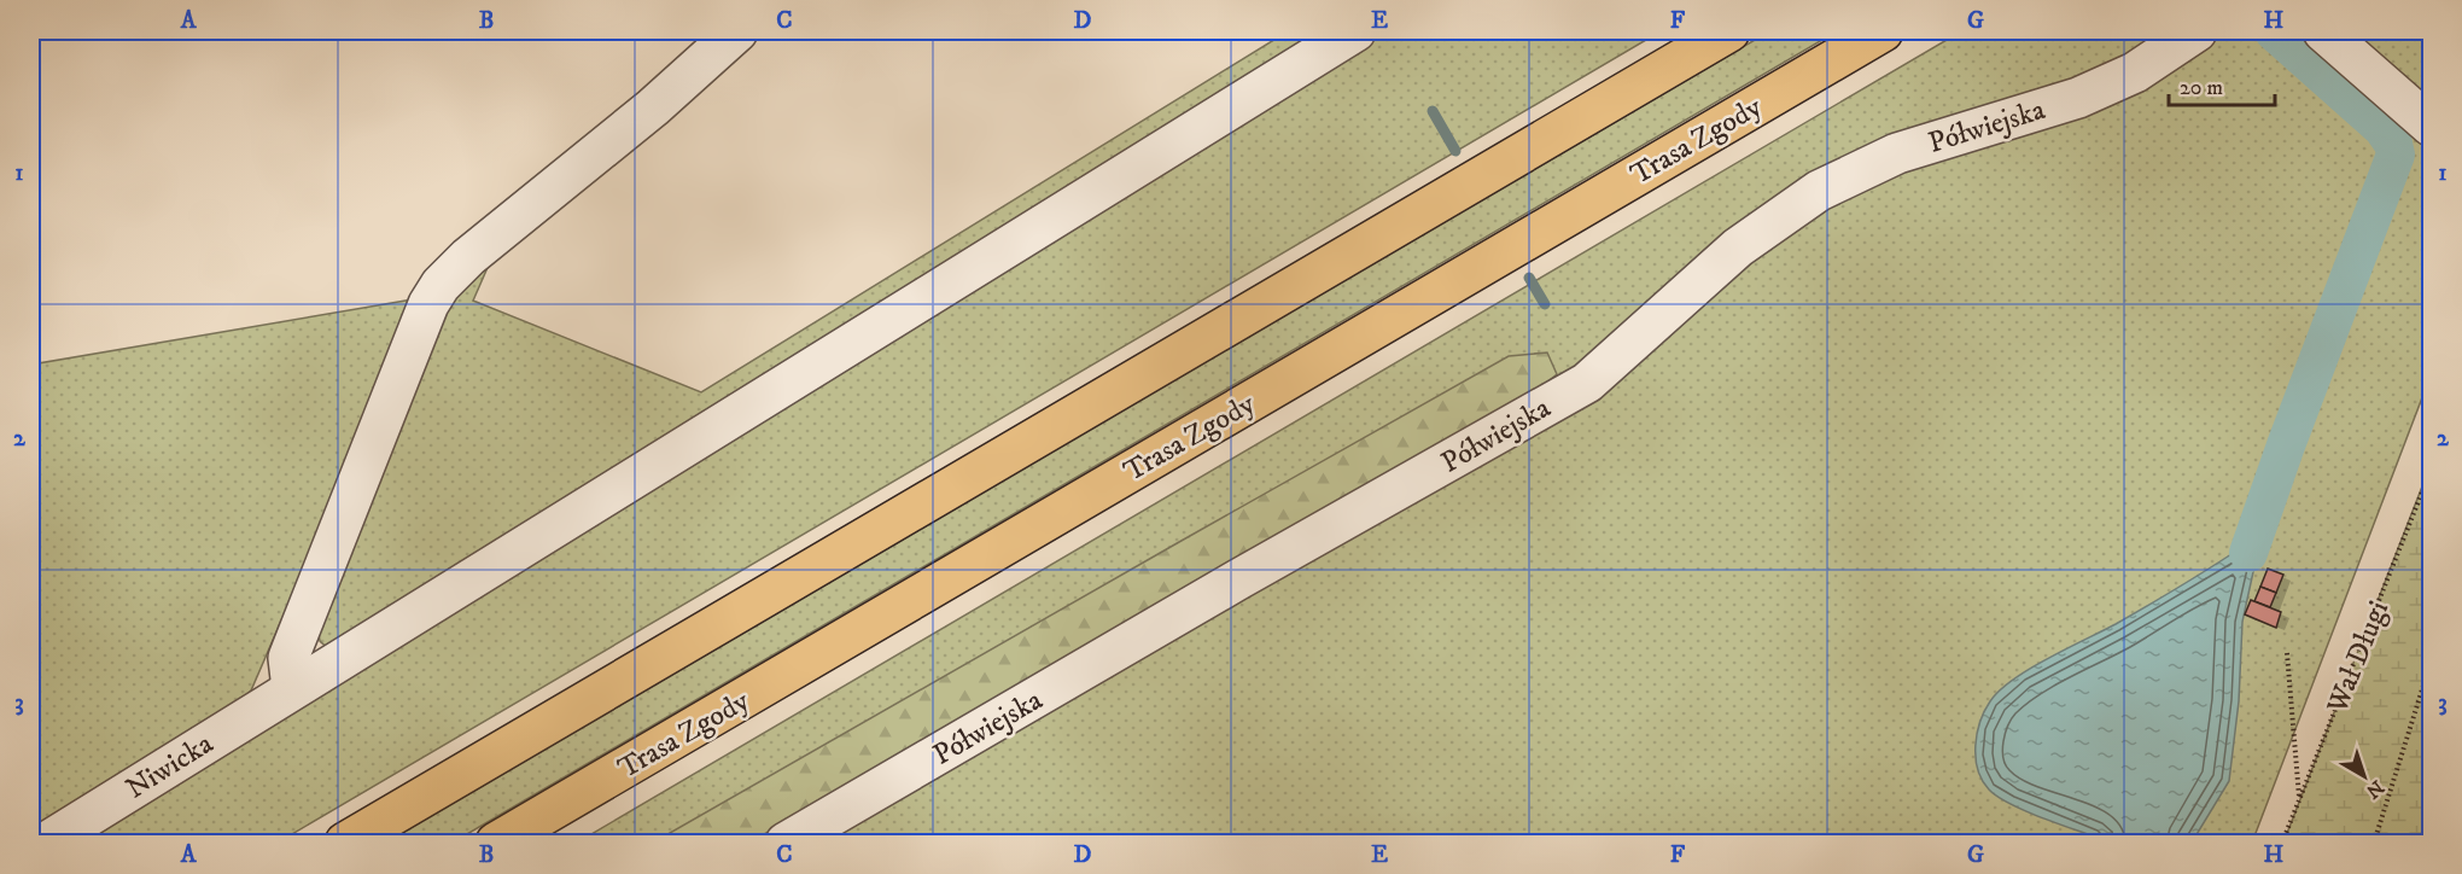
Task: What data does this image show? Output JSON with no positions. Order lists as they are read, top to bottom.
{
  "streets": {
    "highway": ["Trasa Zgody"],
    "street": ["Półwiejska", "Niwicka"],
    "path": ["Wał Długi"]
  },
  "scale_bar": "20 m",
  "north": "bottom right",
  "grid": {
    "columns": [
      "A",
      "B",
      "C",
      "D",
      "E",
      "F",
      "G",
      "H"
    ],
    "rows": ["1", "2", "3"]
  }
}
